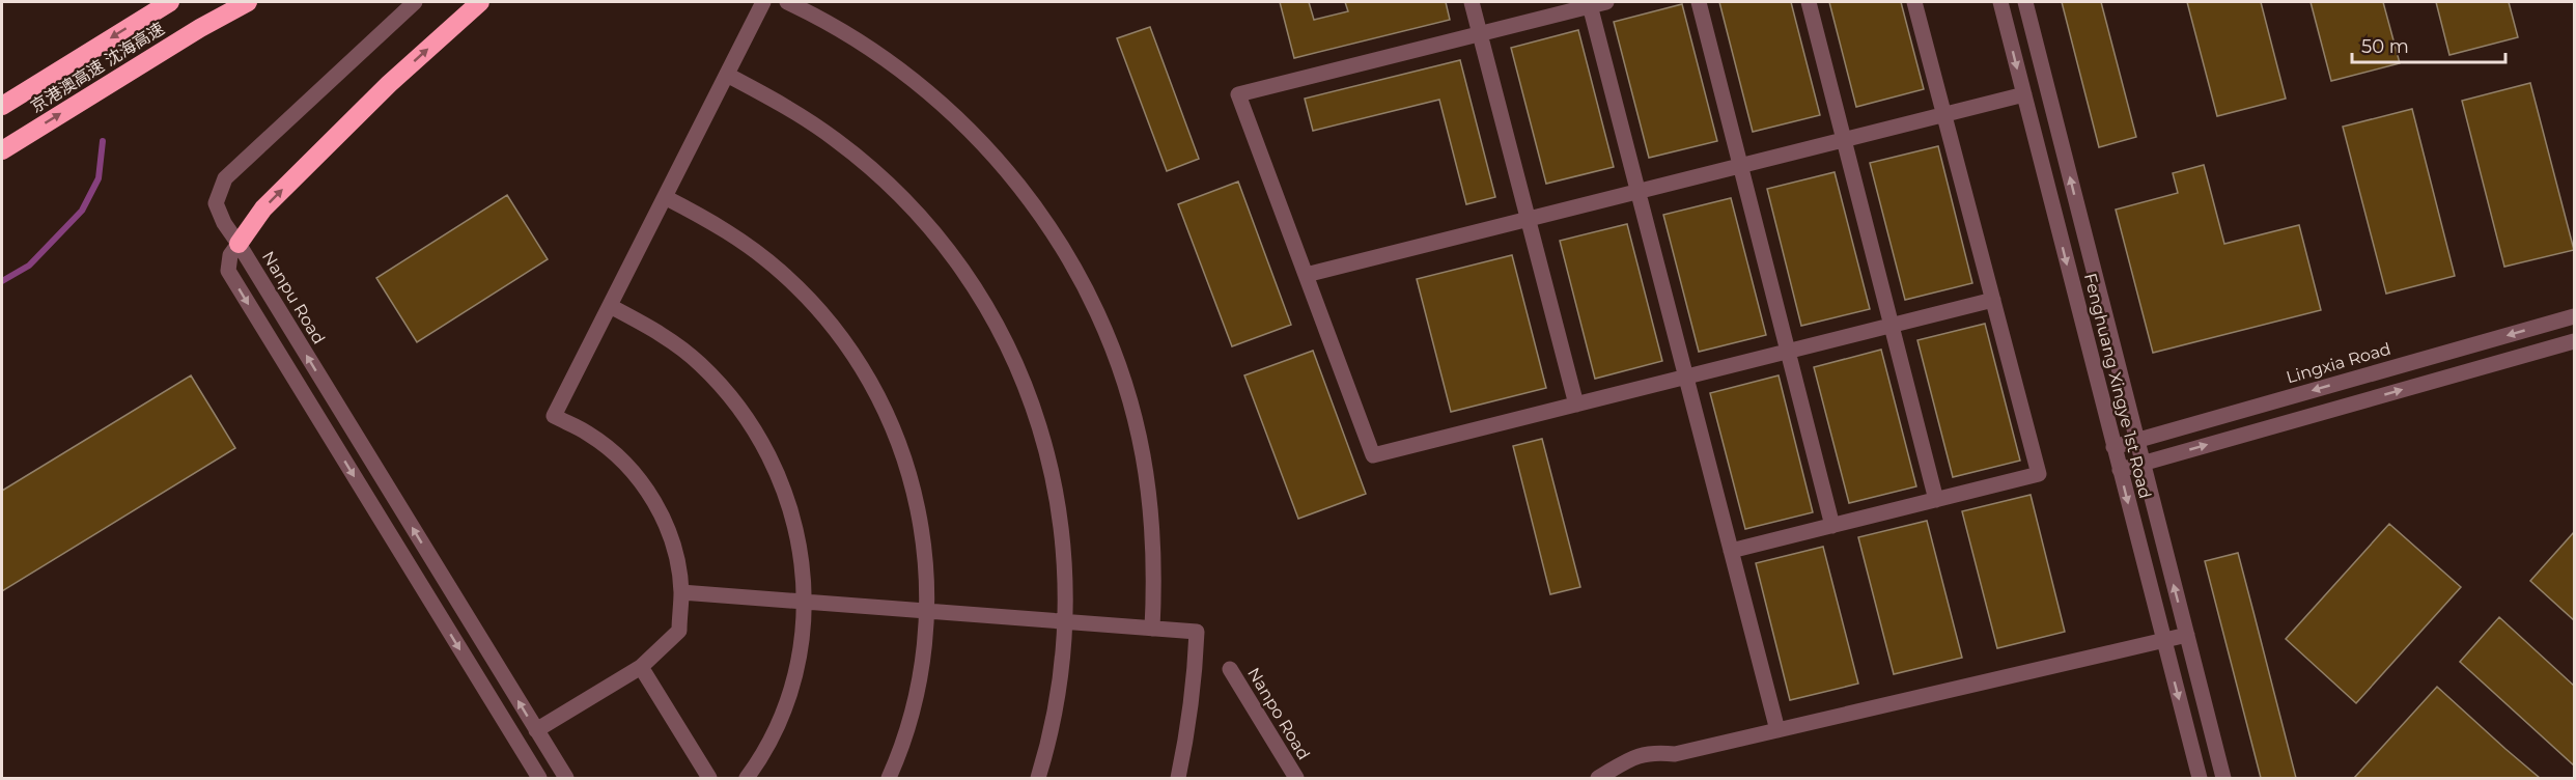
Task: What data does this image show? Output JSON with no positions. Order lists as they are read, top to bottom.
{
  "streets": {
    "highway": ["京港澳高速 沈海高速"],
    "street": [
      "Nanpu Road",
      "Lingxia Road",
      "Fenghuang Xingye 1st Road",
      "Nanpo Road"
    ]
  },
  "crossings": [
    ["Lingxia Road", "Fenghuang Xingye 1st Road"]
  ],
  "scale_bar": "50 m"
}
